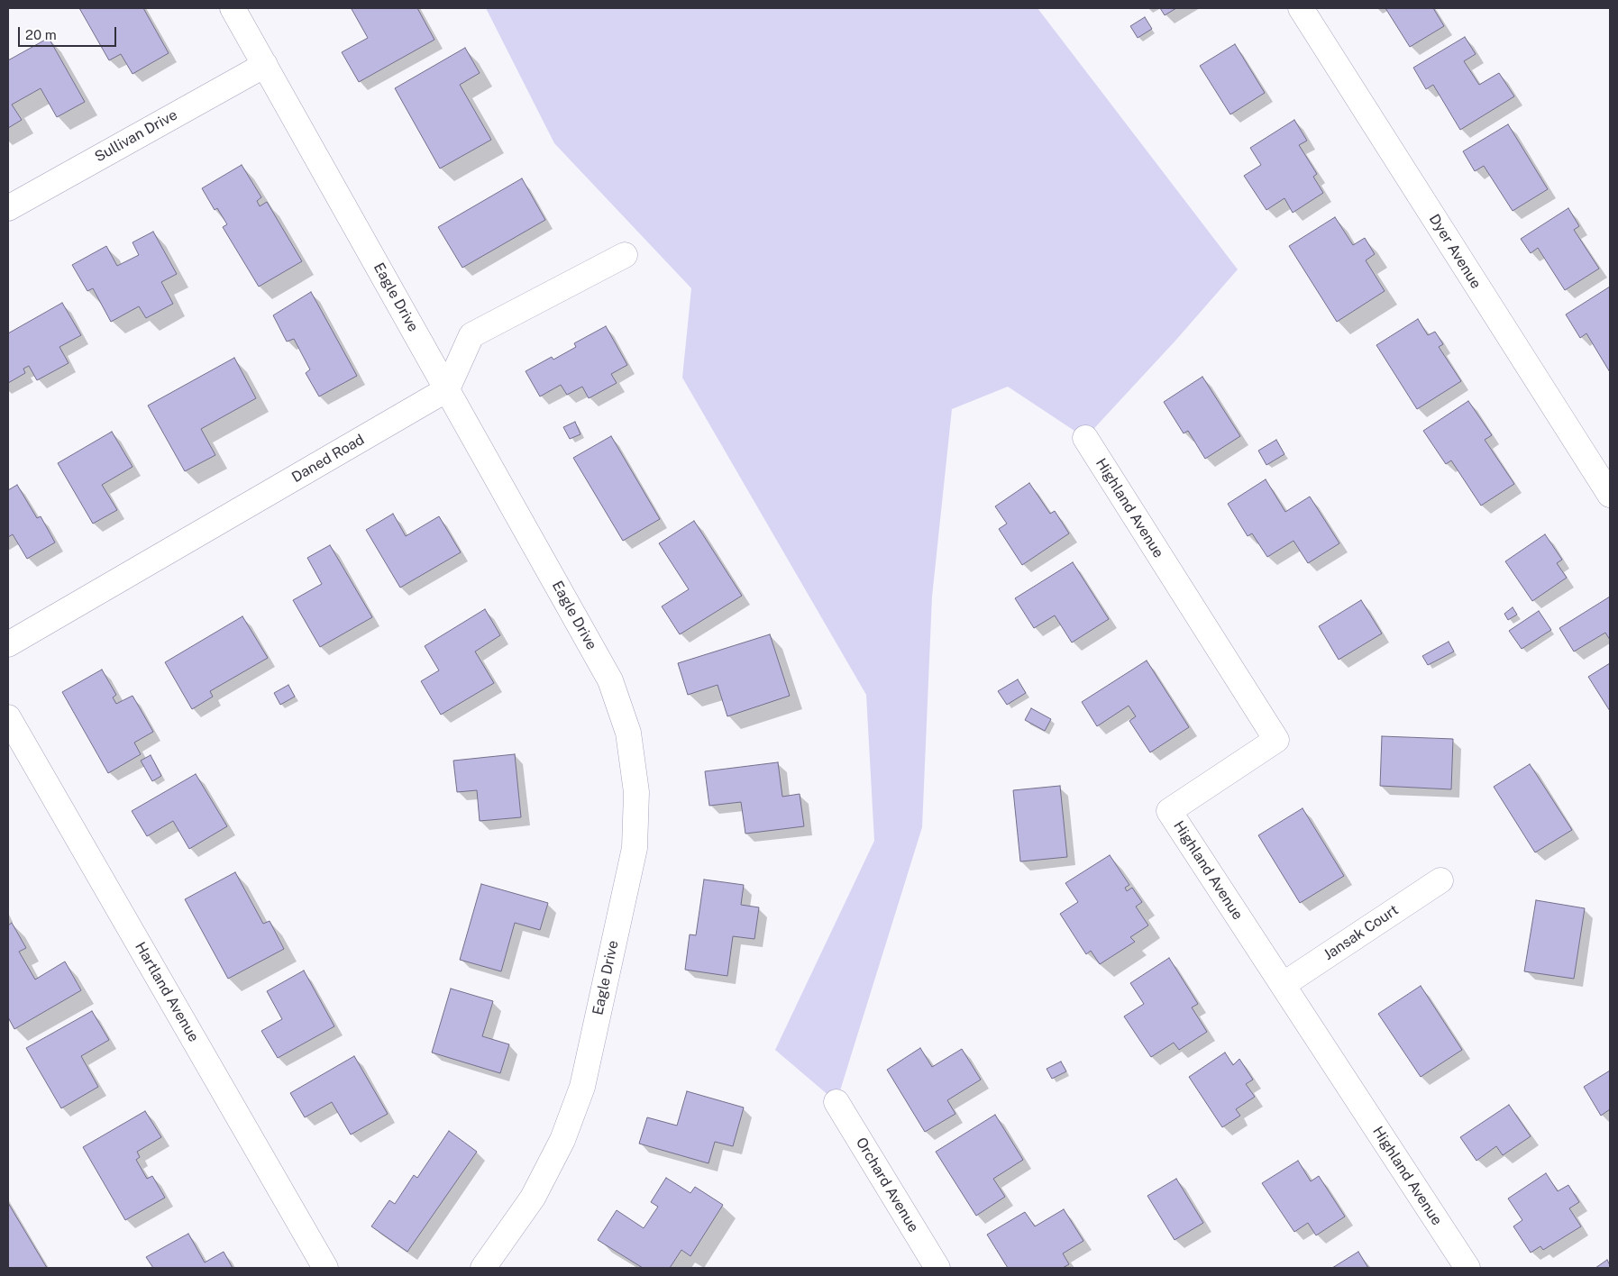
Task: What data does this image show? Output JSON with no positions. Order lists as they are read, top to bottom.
{
  "streets": {
    "street": [
      "Sullivan Drive",
      "Dyer Avenue",
      "Eagle Drive",
      "Daned Road",
      "Highland Avenue",
      "Jansak Court",
      "Hartland Avenue",
      "Orchard Avenue"
    ]
  },
  "crossings": [
    ["Sullivan Drive", "Eagle Drive"],
    ["Eagle Drive", "Daned Road"],
    ["Highland Avenue", "Jansak Court"]
  ],
  "scale_bar": "20 m"
}
